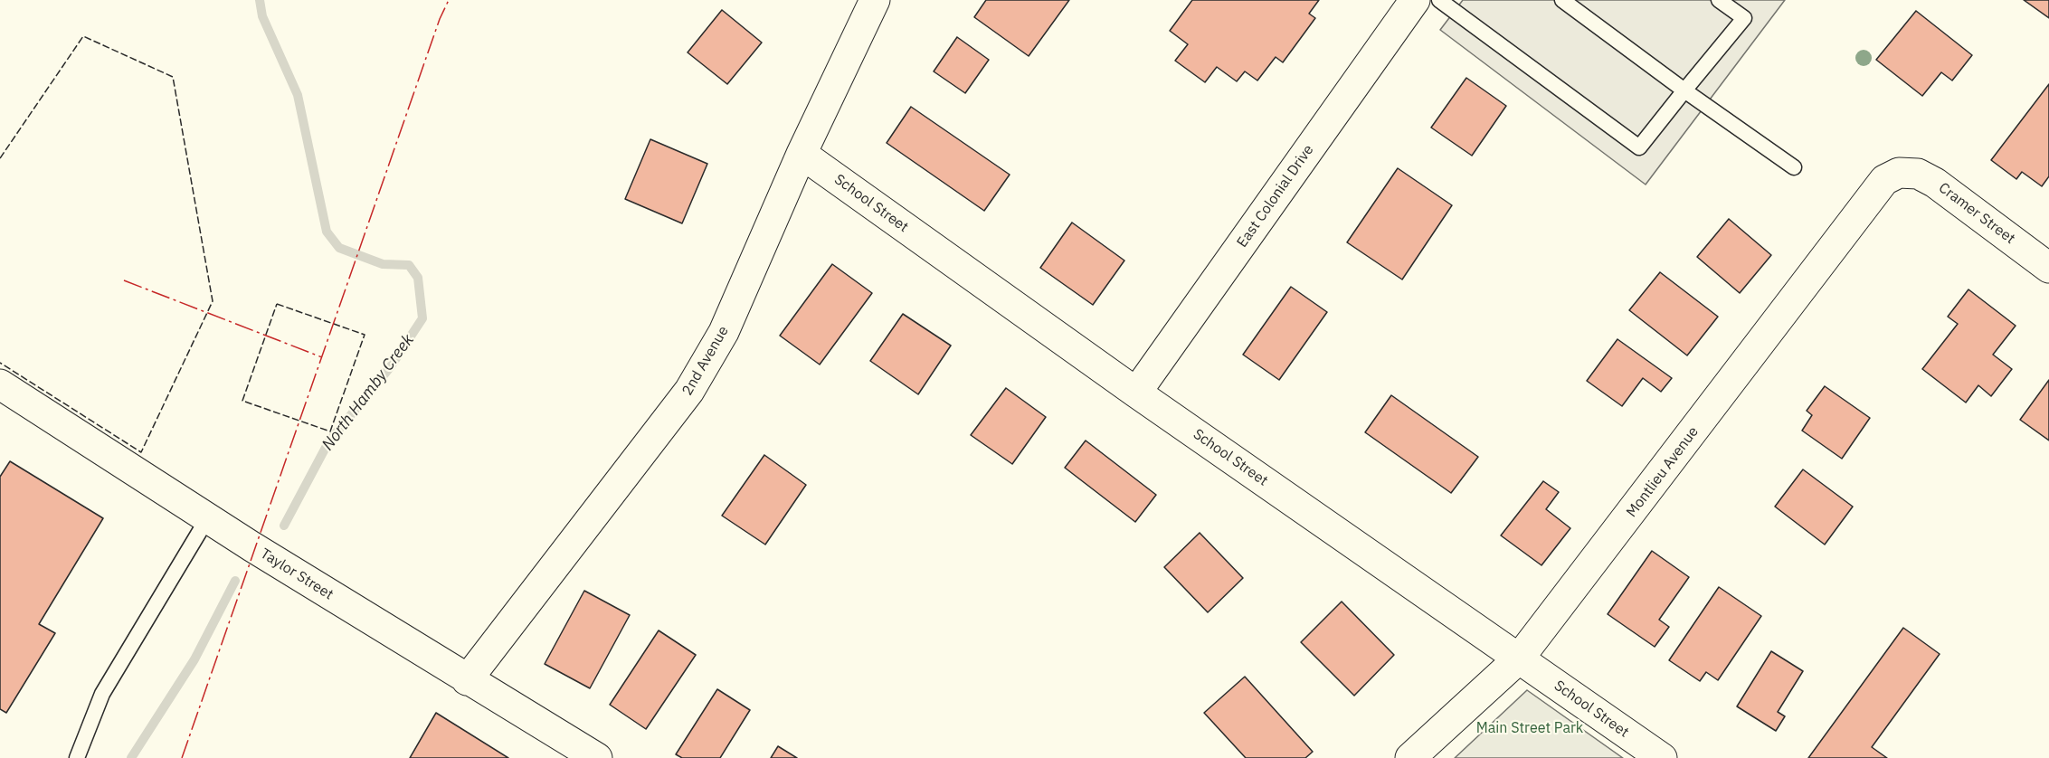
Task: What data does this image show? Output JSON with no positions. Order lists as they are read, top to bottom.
{
  "streets": {
    "street": [
      "East Colonial Drive",
      "School Street",
      "Cramer Street",
      "2nd Avenue",
      "Montlieu Avenue",
      "Taylor Street"
    ]
  },
  "crossings": [
    ["East Colonial Drive", "School Street"],
    ["School Street", "2nd Avenue"],
    ["School Street", "Montlieu Avenue"],
    ["Cramer Street", "Montlieu Avenue"],
    ["2nd Avenue", "Taylor Street"]
  ],
  "water": ["North Hamby Creek"],
  "parks": ["Main Street Park"]
}
